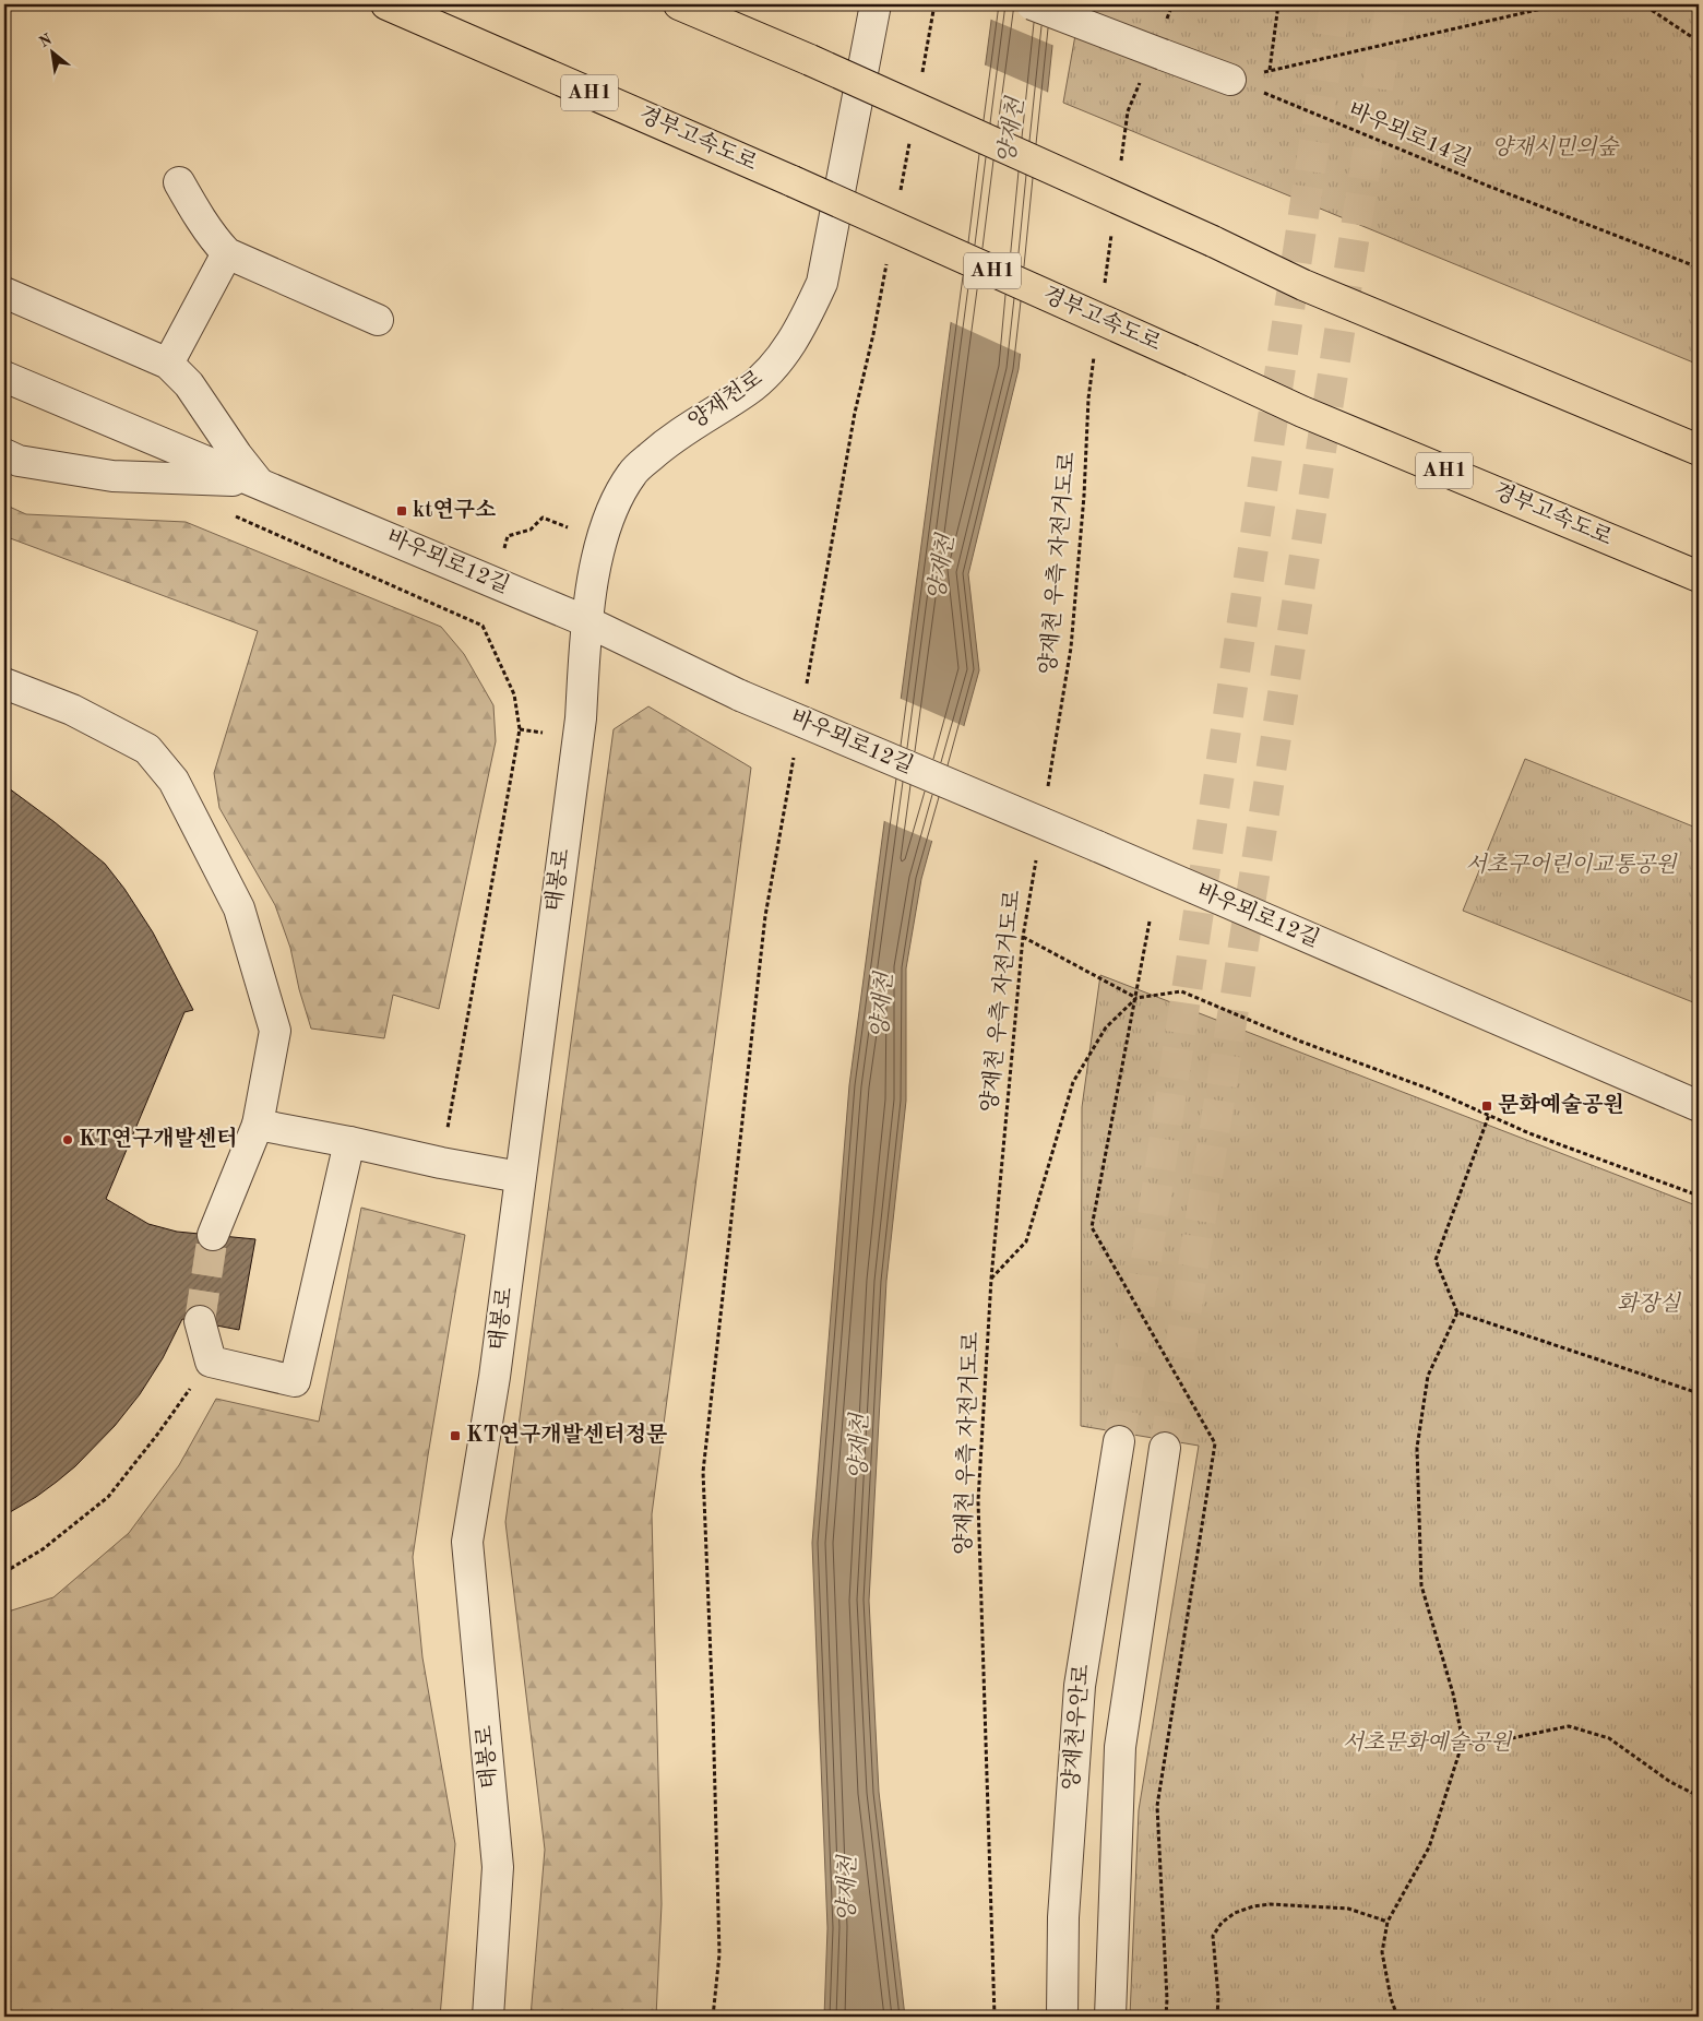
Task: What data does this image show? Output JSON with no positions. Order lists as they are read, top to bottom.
{
  "streets": {
    "highway": ["AH1", "경부고속도로"],
    "street": [
      "양재천로",
      "바우뫼로12길",
      "태봉로",
      "양재천우안로"
    ],
    "path": ["바우뫼로14길", "양재천 우측 자전거도로"]
  },
  "crossings": [
    ["양재천로", "바우뫼로12길"],
    ["양재천로", "태봉로"],
    ["바우뫼로12길", "태봉로"]
  ],
  "water": ["양재천"],
  "parks": [
    "양재시민의숲",
    "서초구어린이교통공원",
    "화장실",
    "서초문화예술공원"
  ],
  "places": {
    "transit": ["kt연구소", "문화예술공원", "KT연구개발센터정문"],
    "other": ["KT연구개발센터"]
  },
  "north": "top left"
}
